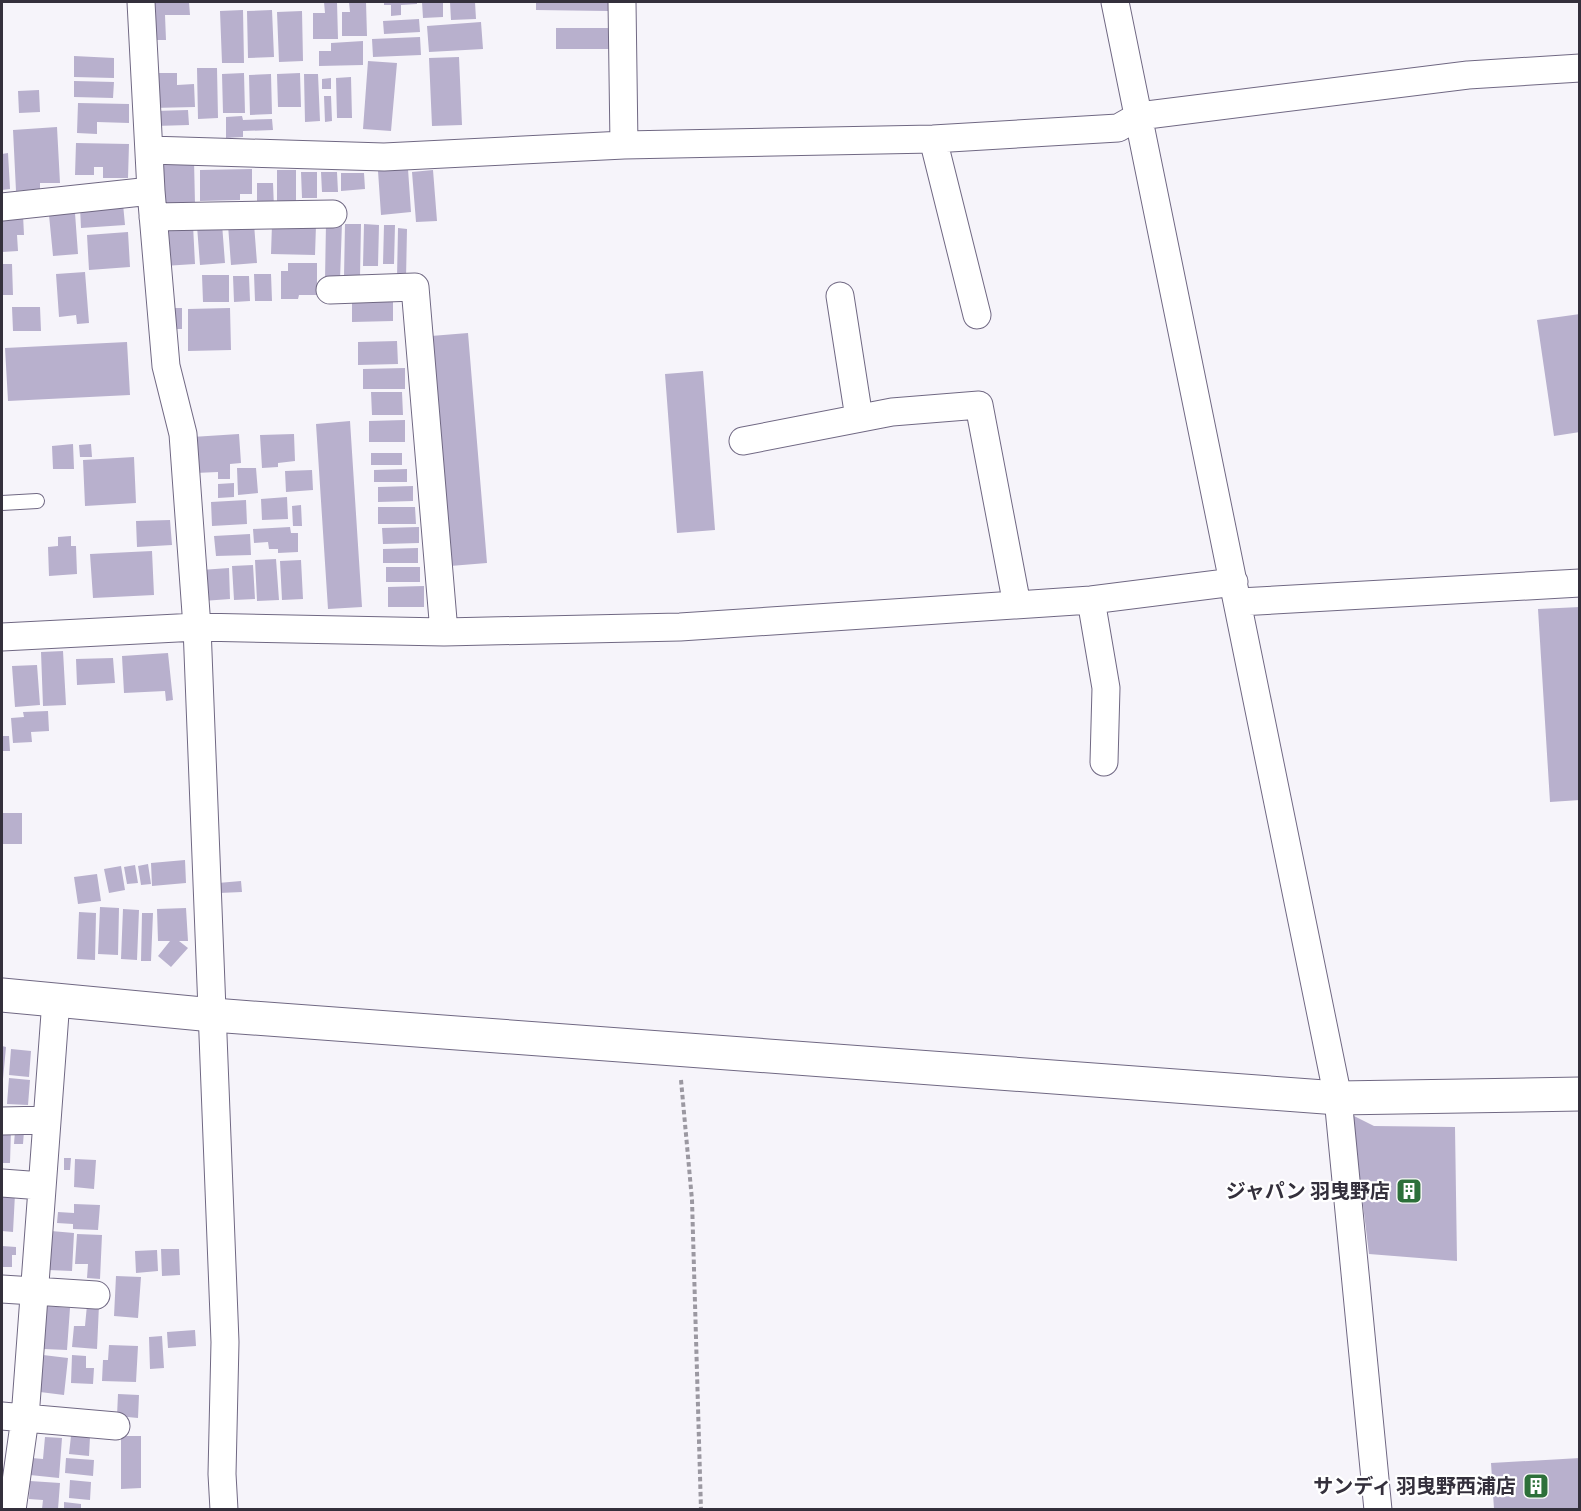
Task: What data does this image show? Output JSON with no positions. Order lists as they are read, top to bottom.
{
  "places": {
    "building": ["ジャパン 羽曳野店", "サンディ 羽曳野西浦店"]
  }
}
